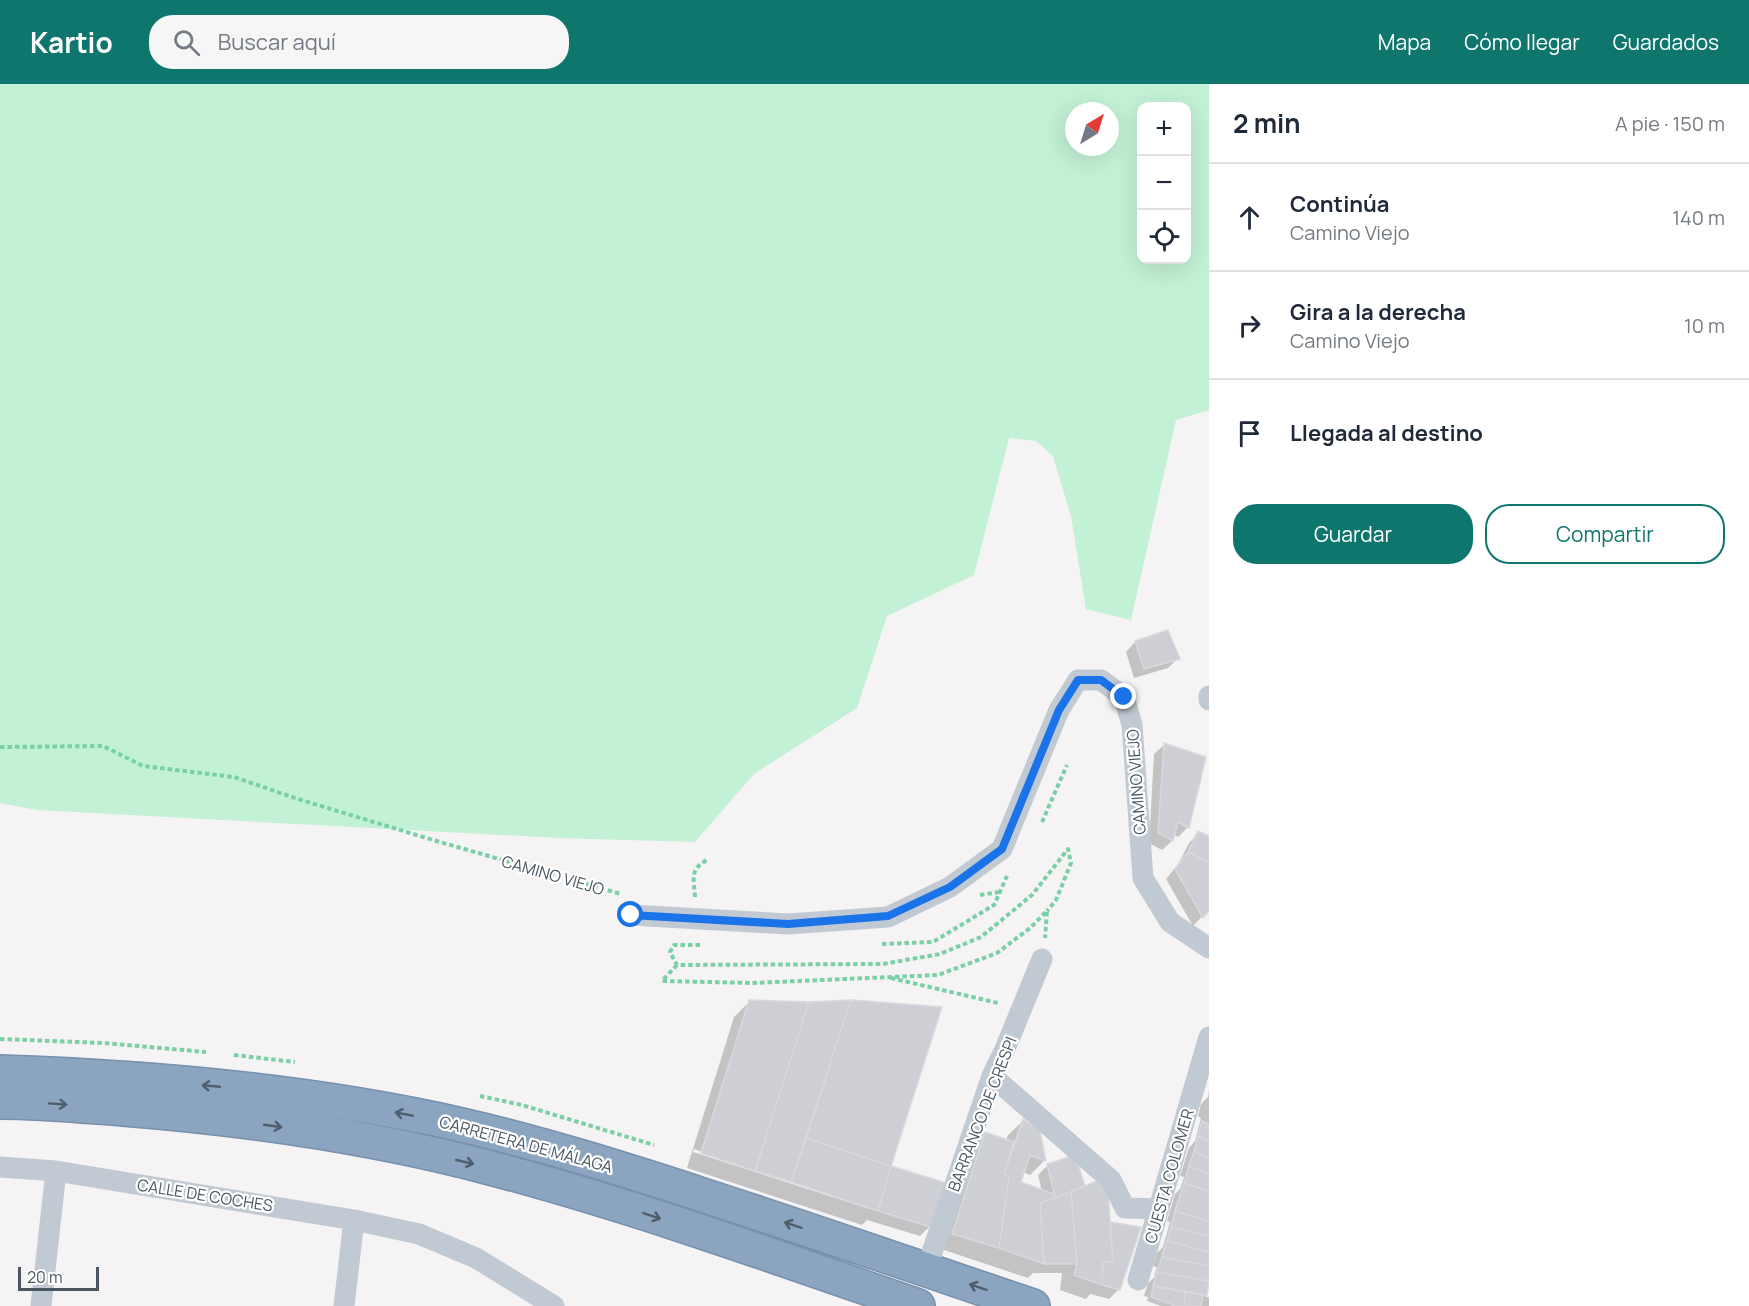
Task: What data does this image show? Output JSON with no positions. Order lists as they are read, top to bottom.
{
  "streets": {
    "highway": ["CARRETERA DE MÁLAGA"],
    "street": [
      "CAMINO VIEJO",
      "BARRANCO DE CRESPI",
      "CUESTA COLOMER",
      "CALLE DE COCHES"
    ]
  },
  "crossings": [
    ["BARRANCO DE CRESPI", "CARRETERA DE MÁLAGA"]
  ],
  "scale_bar": "20 m",
  "north": "top right",
  "page": {
    "header": "Kartio",
    "search": "Buscar aquí",
    "nav": ["Mapa", "Cómo llegar", "Guardados"],
    "heading": ["2 min", "A pie · 150 m"],
    "map_buttons": ["+", "−"],
    "list": [
      ["Continúa", "Camino Viejo", "140 m"],
      ["Gira a la derecha", "Camino Viejo", "10 m"],
      "Llegada al destino"
    ],
    "buttons": ["Guardar", "Compartir"],
    "scale": "20 m"
  }
}
